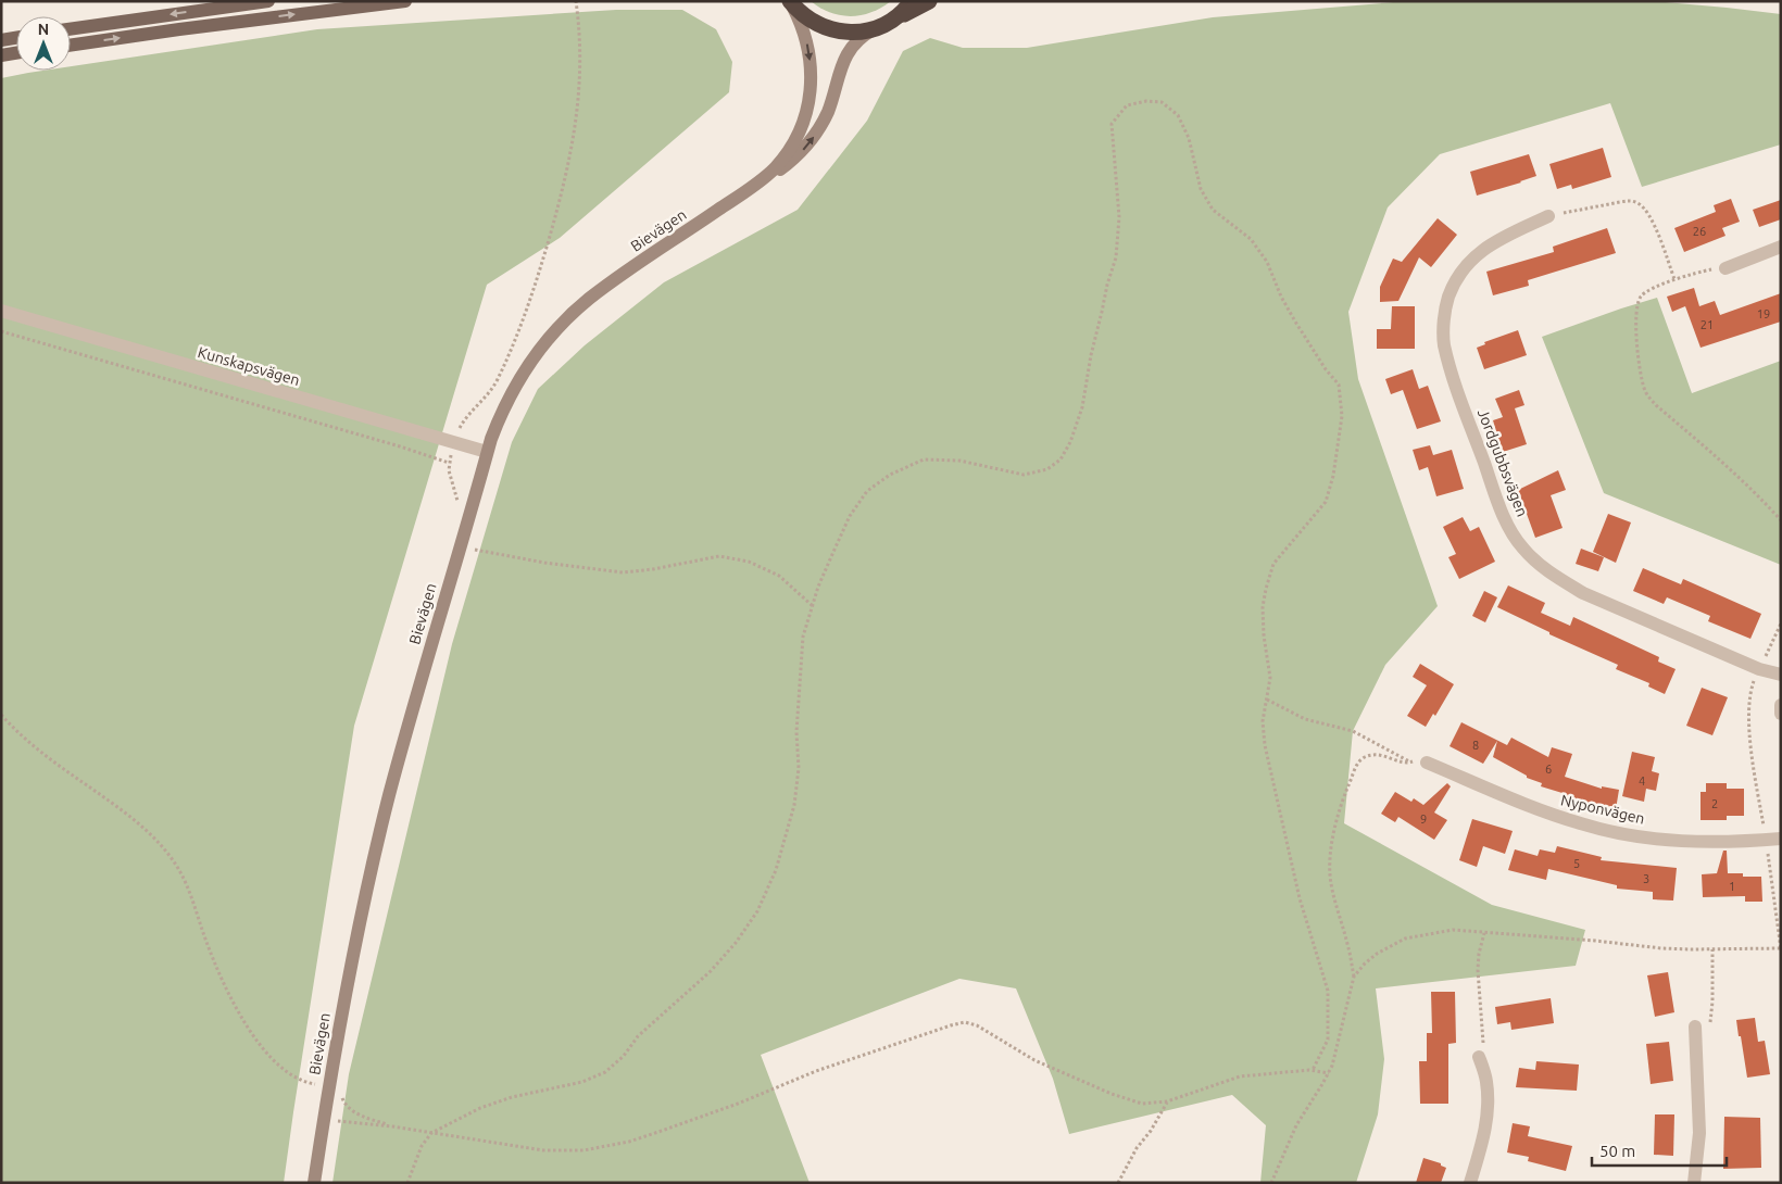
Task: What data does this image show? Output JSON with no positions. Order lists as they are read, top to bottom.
{
  "streets": {
    "street": [
      "Bievägen",
      "Kunskapsvägen",
      "Jordgubbsvägen",
      "Nyponvägen"
    ]
  },
  "crossings": [
    ["Bievägen", "Kunskapsvägen"]
  ],
  "house_numbers": [
    "26",
    "19",
    "21",
    "8",
    "6",
    "4",
    "2",
    "9",
    "5",
    "3",
    "1"
  ],
  "scale_bar": "50 m",
  "north": "top"
}
